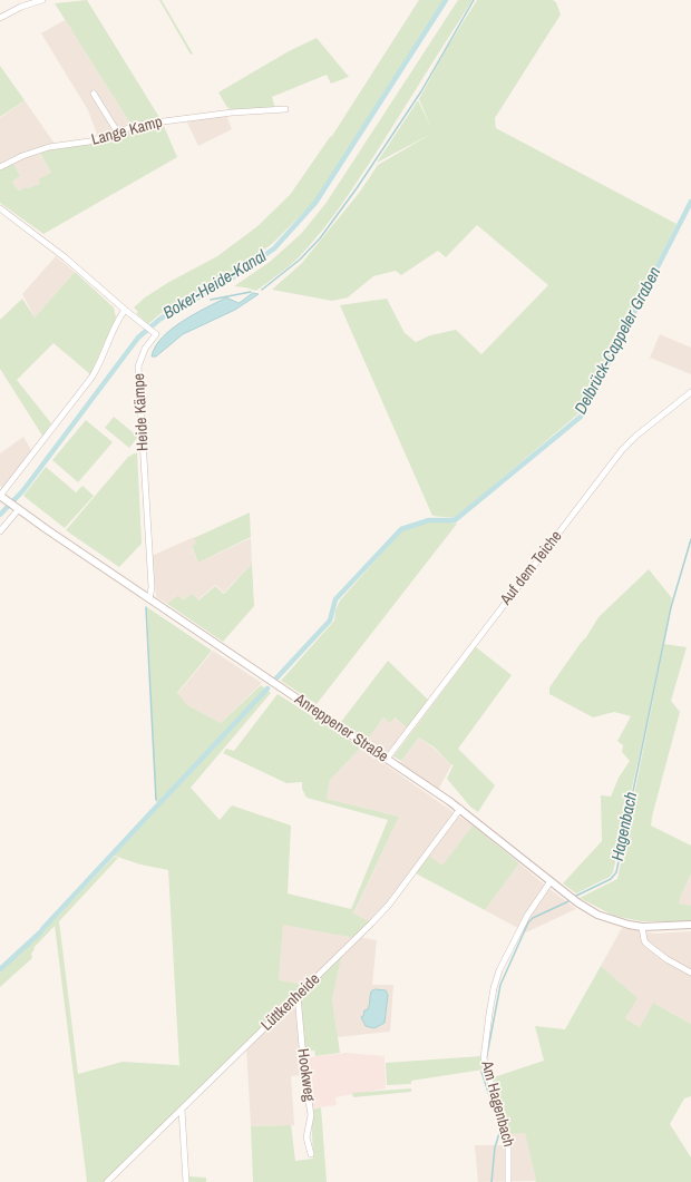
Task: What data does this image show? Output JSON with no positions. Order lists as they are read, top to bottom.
{
  "streets": {
    "street": [
      "Lange Kamp",
      "Heide Kämpe",
      "Auf dem Teiche",
      "Anreppener Straße",
      "Lüttkenheide",
      "Hookweg",
      "Am Hagenbach"
    ]
  },
  "crossings": [
    ["Heide Kämpe", "Anreppener Straße"],
    ["Auf dem Teiche", "Anreppener Straße"],
    ["Anreppener Straße", "Lüttkenheide"],
    ["Anreppener Straße", "Am Hagenbach"],
    ["Lüttkenheide", "Hookweg"]
  ],
  "water": ["Boker-Heide-Kanal", "Delbrück-Cappeler Graben", "Hagenbach"]
}
